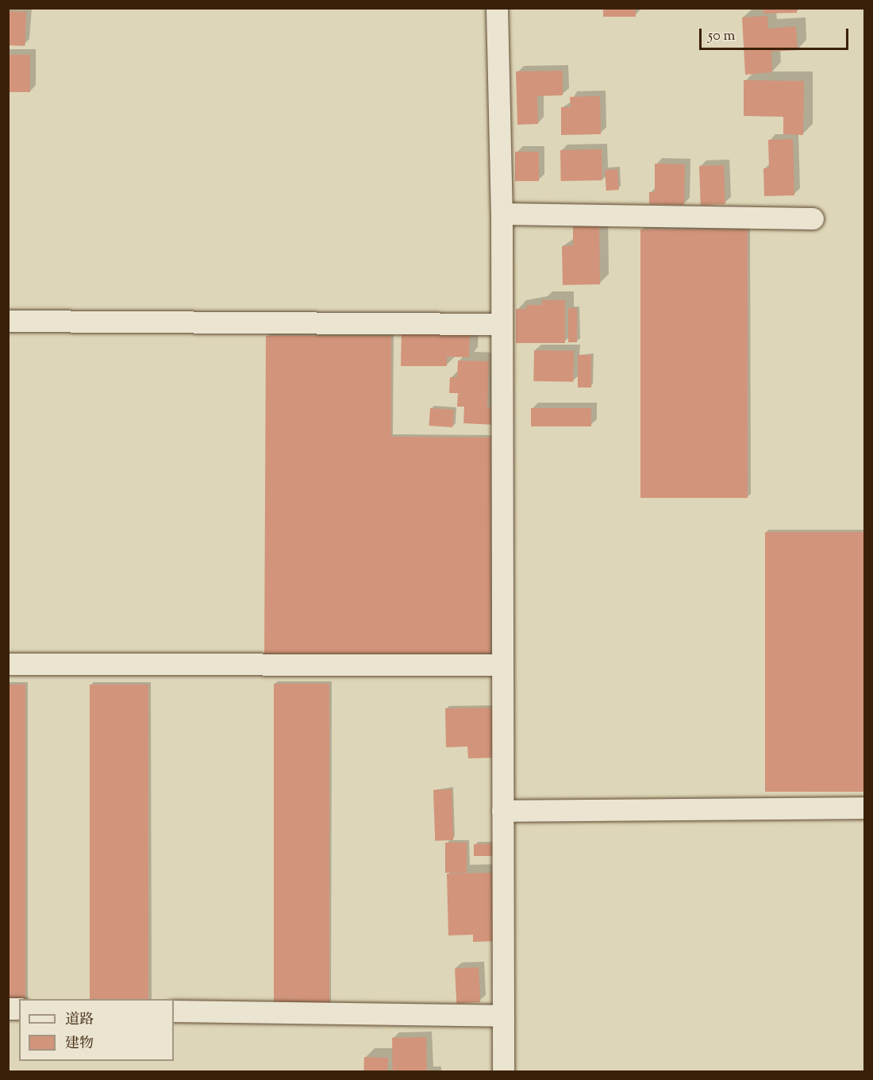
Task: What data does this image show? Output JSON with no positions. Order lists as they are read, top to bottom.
{
  "legend": ["道路", "建物"],
  "scale_bar": "50 m"
}
